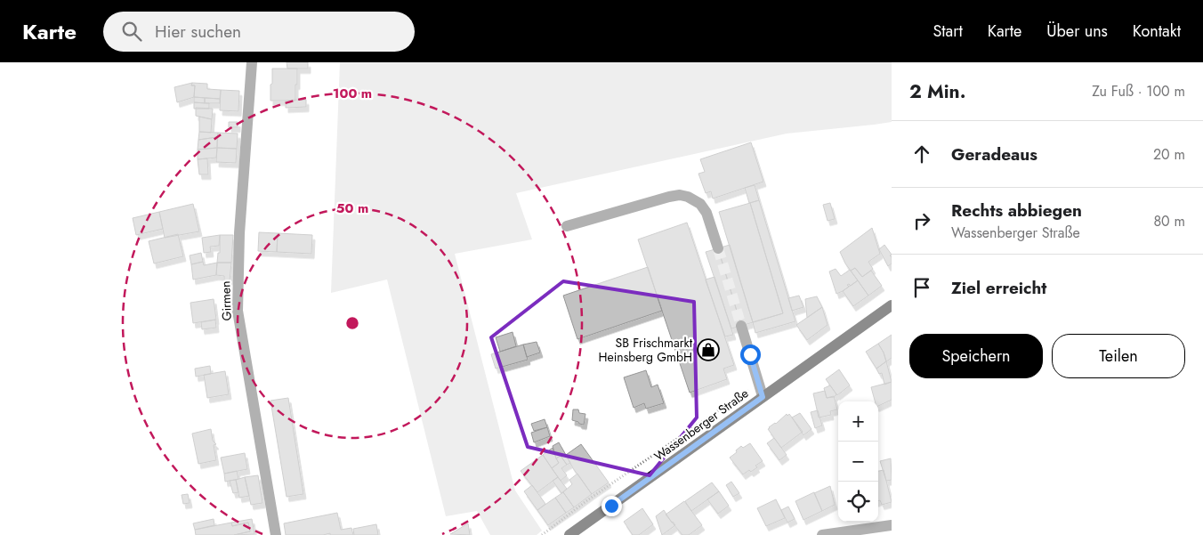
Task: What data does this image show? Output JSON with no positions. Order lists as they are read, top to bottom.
{
  "streets": {
    "main road": ["Wassenberger Straße"],
    "street": ["Girmen"]
  },
  "places": {
    "shop": ["SB Frischmarkt Heinsberg GmbH"]
  },
  "page": {
    "header": "Karte",
    "search": "Hier suchen",
    "nav": [
      "Start",
      "Karte",
      "Über uns",
      "Kontakt"
    ],
    "heading": ["2 Min.", "Zu Fuß · 100 m"],
    "list": [
      ["Geradeaus", "20 m"],
      ["Rechts abbiegen", "Wassenberger Straße", "80 m"],
      "Ziel erreicht"
    ],
    "buttons": ["Speichern", "Teilen"],
    "map_buttons": ["+", "−"]
  },
  "rings": ["100 m", "50 m"]
}
